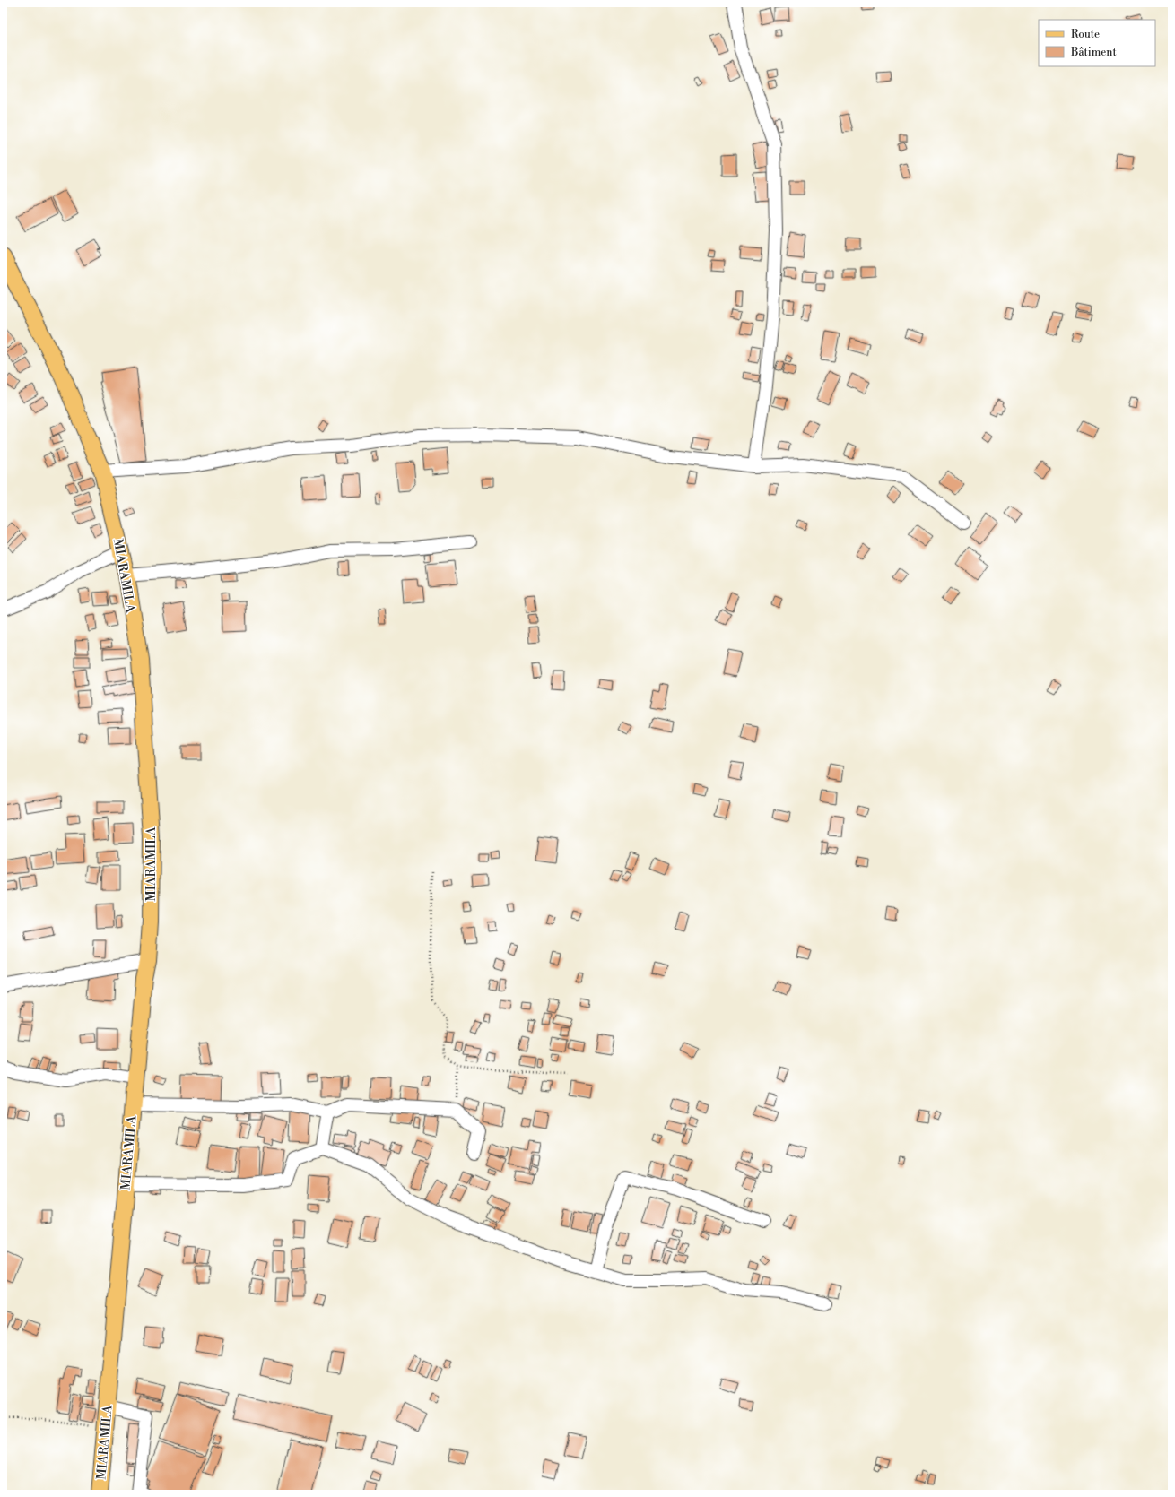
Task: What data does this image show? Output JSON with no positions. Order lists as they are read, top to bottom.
{
  "streets": {
    "main road": ["MIARAMILA"]
  },
  "legend": ["Route", "Bâtiment"]
}
